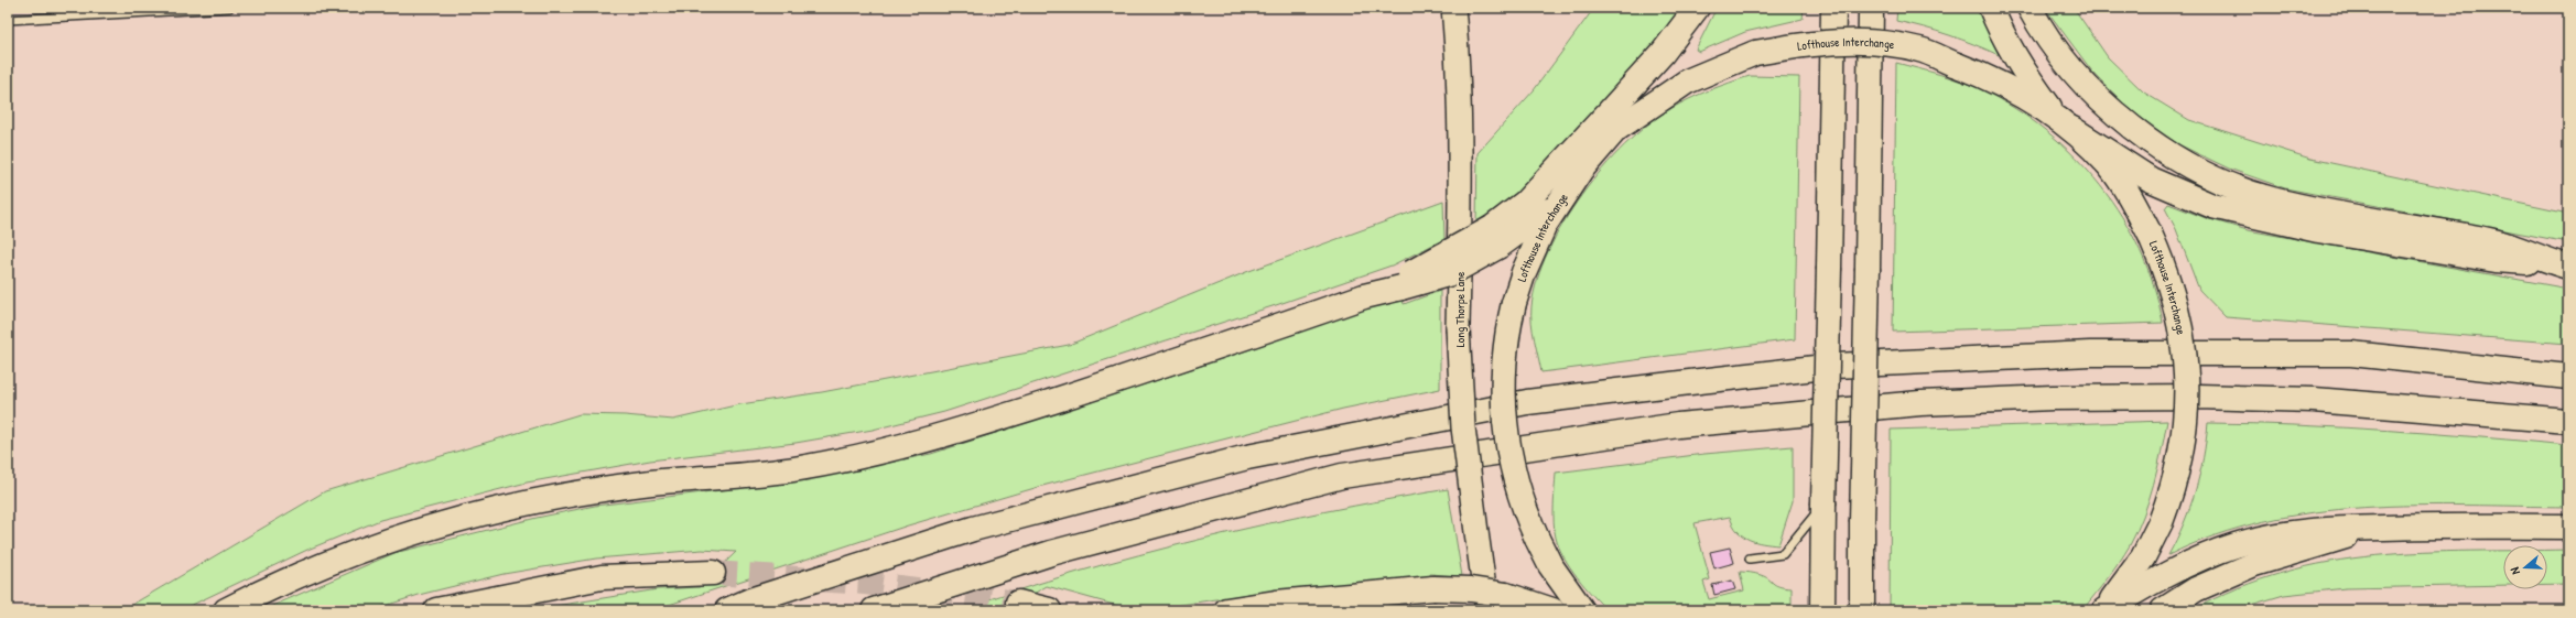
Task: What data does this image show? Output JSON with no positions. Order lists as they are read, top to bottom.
{
  "streets": {
    "highway": ["Lofthouse Interchange"],
    "main road": ["Long Thorpe Lane"]
  },
  "north": "left"
}
